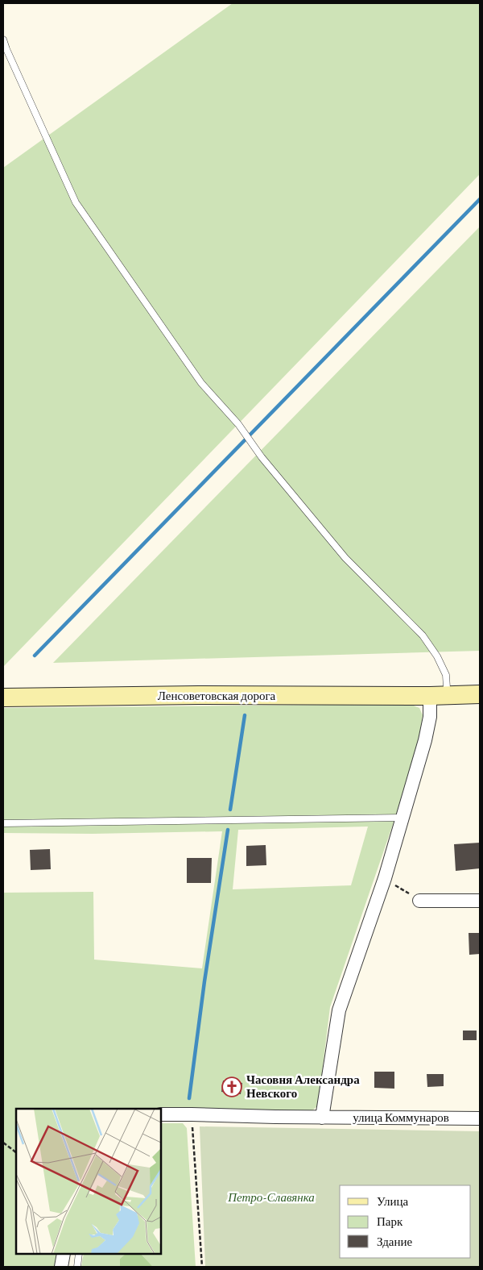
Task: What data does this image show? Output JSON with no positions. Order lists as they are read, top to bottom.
{
  "streets": {
    "street": ["Ленсоветовская дорога", "улица Коммунаров"]
  },
  "parks": ["Петро-Славянка"],
  "places": {
    "church": ["Часовня Александра Невского"]
  },
  "legend": ["Улица", "Парк", "Здание"]
}
